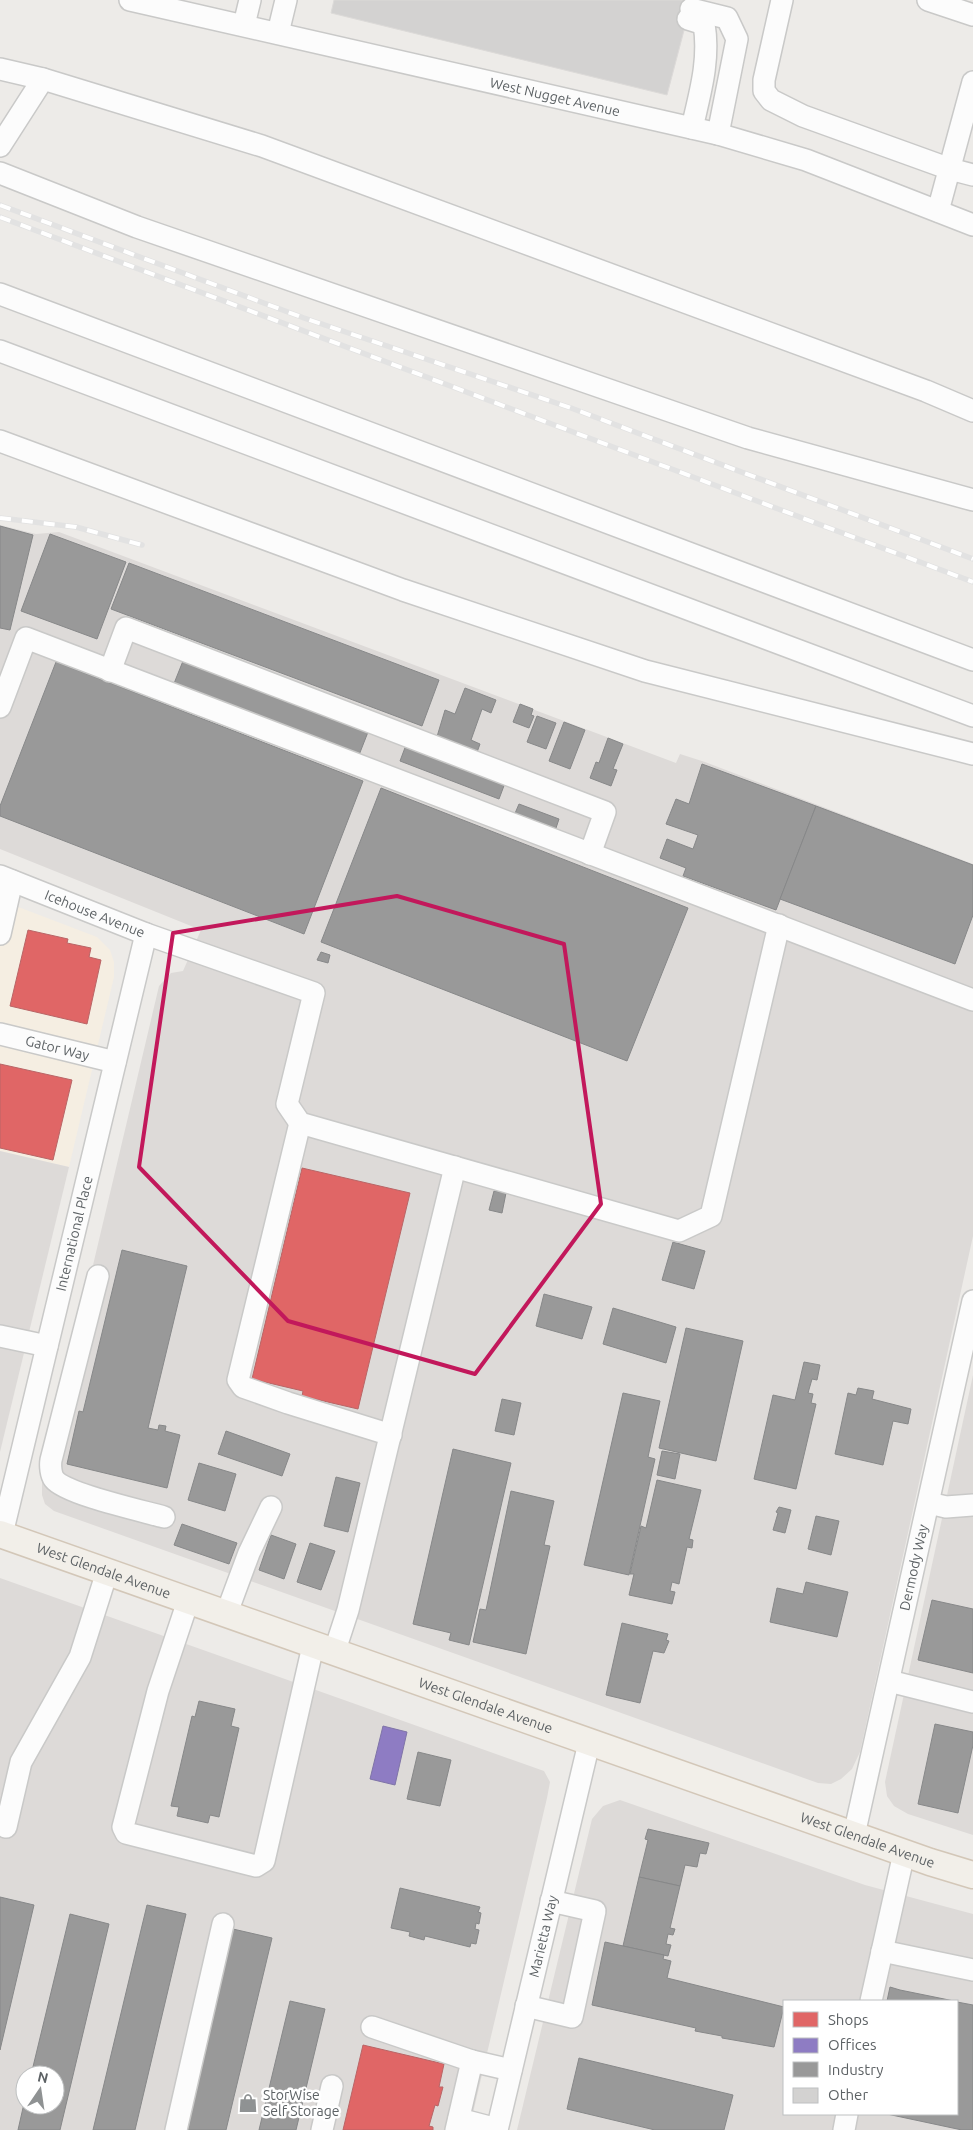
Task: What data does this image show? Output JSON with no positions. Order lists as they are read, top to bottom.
{
  "streets": {
    "main road": ["West Glendale Avenue"],
    "street": [
      "West Nugget Avenue",
      "Icehouse Avenue",
      "Gator Way",
      "International Place",
      "Dermody Way",
      "Marietta Way"
    ]
  },
  "crossings": [
    ["Icehouse Avenue", "International Place"],
    ["Gator Way", "International Place"],
    ["International Place", "West Glendale Avenue"],
    ["Dermody Way", "West Glendale Avenue"],
    ["West Glendale Avenue", "Marietta Way"]
  ],
  "places": {
    "shop": ["StorWise Self Storage"]
  },
  "legend": [
    "Shops",
    "Offices",
    "Industry",
    "Other"
  ],
  "north": "top"
}
